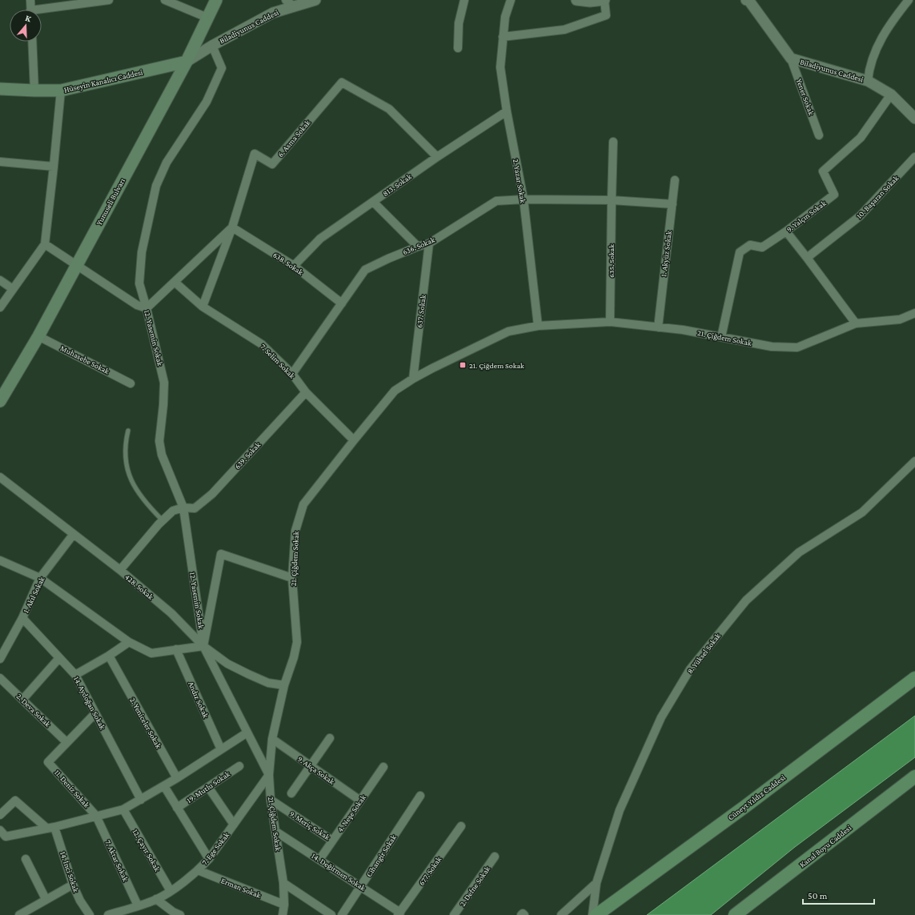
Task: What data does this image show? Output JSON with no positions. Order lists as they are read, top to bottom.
{
  "streets": {
    "main road": [
      "Hüseyin Kanalıcı Caddesi",
      "Yunuseli Bulvarı",
      "Cüneyt Yıldız Caddesi",
      "Kanal Boyu Caddesi"
    ],
    "street": [
      "Biladiyunus Caddesi",
      "Yener Sokak",
      "6. Asma Sokak",
      "2. Yazar Sokak",
      "813. Sokak",
      "10. Başaran Sokak",
      "9. Yalçın Sokak",
      "636. Sokak",
      "1. Akyüz Sokak",
      "635. Sokak",
      "638. Sokak",
      "637. Sokak",
      "12. Yasemin Sokak",
      "21. Çiğdem Sokak",
      "Muhasebe Sokak",
      "7. Selim Sokak",
      "639. Sokak",
      "428. Sokak",
      "1. Akıl Sokak",
      "8. Yüksel Sokak",
      "Andız Sokak",
      "14. Aydoğan Sokak",
      "2. Deva Sokak",
      "2. Yeniceler Sokak",
      "9. Akça Sokak",
      "19. Mutlu Sokak",
      "11. Deniz Sokak",
      "4. Neşe Sokak",
      "9. Meriç Sokak",
      "7. Ege Sokak",
      "12. Çayır Sokak",
      "Cihangir Sokak",
      "7. Aktar Sokak",
      "677. Sokak",
      "14. İnci Sokak",
      "14. Değirmen Sokak",
      "2. Defne Sokak",
      "Erman Sokak"
    ]
  },
  "crossings": [
    ["Biladiyunus Caddesi", "Hüseyin Kanalıcı Caddesi"],
    ["Biladiyunus Caddesi", "Yener Sokak"],
    ["Biladiyunus Caddesi", "Yunuseli Bulvarı"],
    ["Biladiyunus Caddesi", "9. Yalçın Sokak"],
    ["Biladiyunus Caddesi", "12. Yasemin Sokak"],
    ["Hüseyin Kanalıcı Caddesi", "Yunuseli Bulvarı"],
    ["6. Asma Sokak", "813. Sokak"],
    ["6. Asma Sokak", "638. Sokak"],
    ["6. Asma Sokak", "7. Selim Sokak"],
    ["2. Yazar Sokak", "813. Sokak"],
    ["2. Yazar Sokak", "636. Sokak"],
    ["2. Yazar Sokak", "21. Çiğdem Sokak"],
    ["813. Sokak", "638. Sokak"],
    ["Yunuseli Bulvarı", "Muhasebe Sokak"],
    ["9. Yalçın Sokak", "21. Çiğdem Sokak"],
    ["636. Sokak", "635. Sokak"],
    ["636. Sokak", "638. Sokak"],
    ["636. Sokak", "637. Sokak"],
    ["636. Sokak", "7. Selim Sokak"],
    ["1. Akyüz Sokak", "21. Çiğdem Sokak"],
    ["635. Sokak", "21. Çiğdem Sokak"],
    ["637. Sokak", "21. Çiğdem Sokak"],
    ["12. Yasemin Sokak", "639. Sokak"],
    ["12. Yasemin Sokak", "428. Sokak"],
    ["21. Çiğdem Sokak", "7. Selim Sokak"],
    ["21. Çiğdem Sokak", "428. Sokak"],
    ["21. Çiğdem Sokak", "9. Akça Sokak"],
    ["21. Çiğdem Sokak", "9. Meriç Sokak"],
    ["21. Çiğdem Sokak", "7. Ege Sokak"],
    ["21. Çiğdem Sokak", "14. Değirmen Sokak"],
    ["21. Çiğdem Sokak", "Erman Sokak"],
    ["7. Selim Sokak", "639. Sokak"],
    ["639. Sokak", "428. Sokak"],
    ["428. Sokak", "1. Akıl Sokak"],
    ["1. Akıl Sokak", "14. Aydoğan Sokak"],
    ["2. Deva Sokak", "11. Deniz Sokak"],
    ["9. Akça Sokak", "4. Neşe Sokak"],
    ["11. Deniz Sokak", "7. Aktar Sokak"],
    ["4. Neşe Sokak", "9. Meriç Sokak"],
    ["4. Neşe Sokak", "14. Değirmen Sokak"],
    ["7. Ege Sokak", "12. Çayır Sokak"],
    ["7. Ege Sokak", "7. Aktar Sokak"],
    ["7. Ege Sokak", "Erman Sokak"],
    ["Cihangir Sokak", "14. Değirmen Sokak"],
    ["677. Sokak", "14. Değirmen Sokak"]
  ],
  "places": {
    "transit": ["21. Çiğdem Sokak"]
  },
  "scale_bar": "50 m",
  "north": "top"
}
